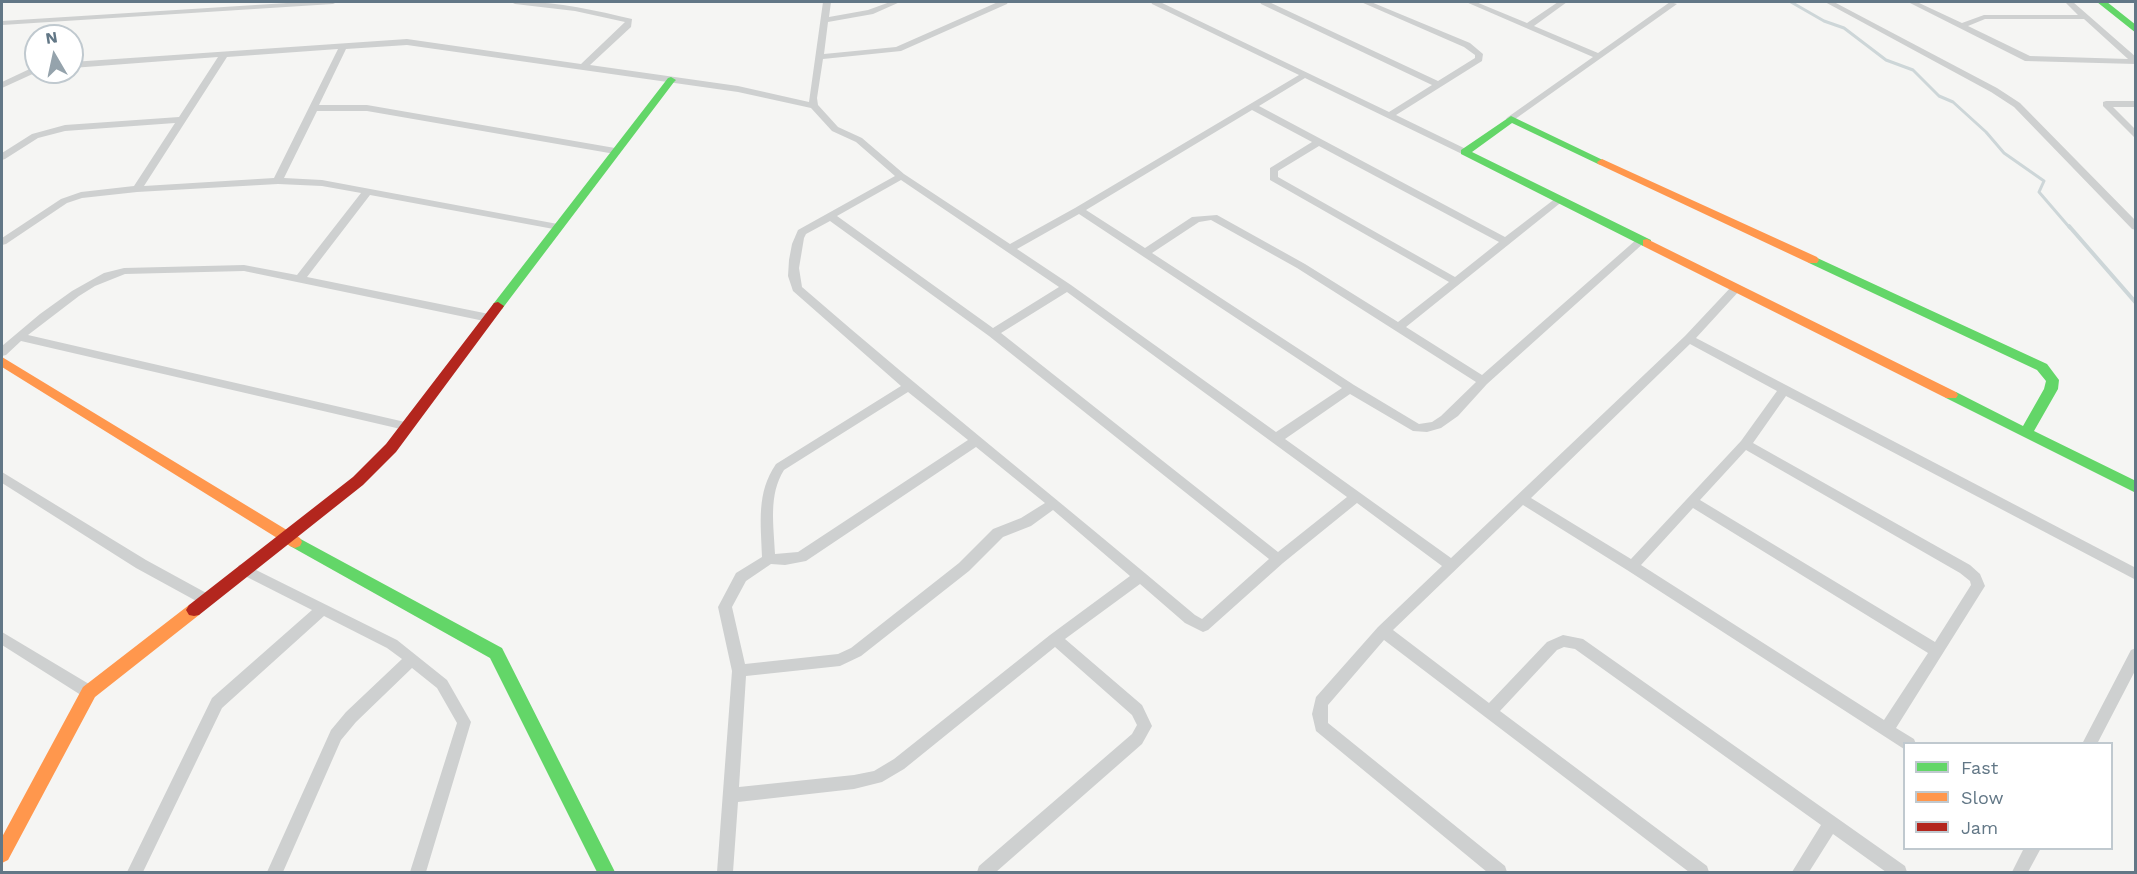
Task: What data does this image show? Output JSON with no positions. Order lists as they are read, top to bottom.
{
  "legend": ["Fast", "Slow", "Jam"],
  "north": "top"
}
